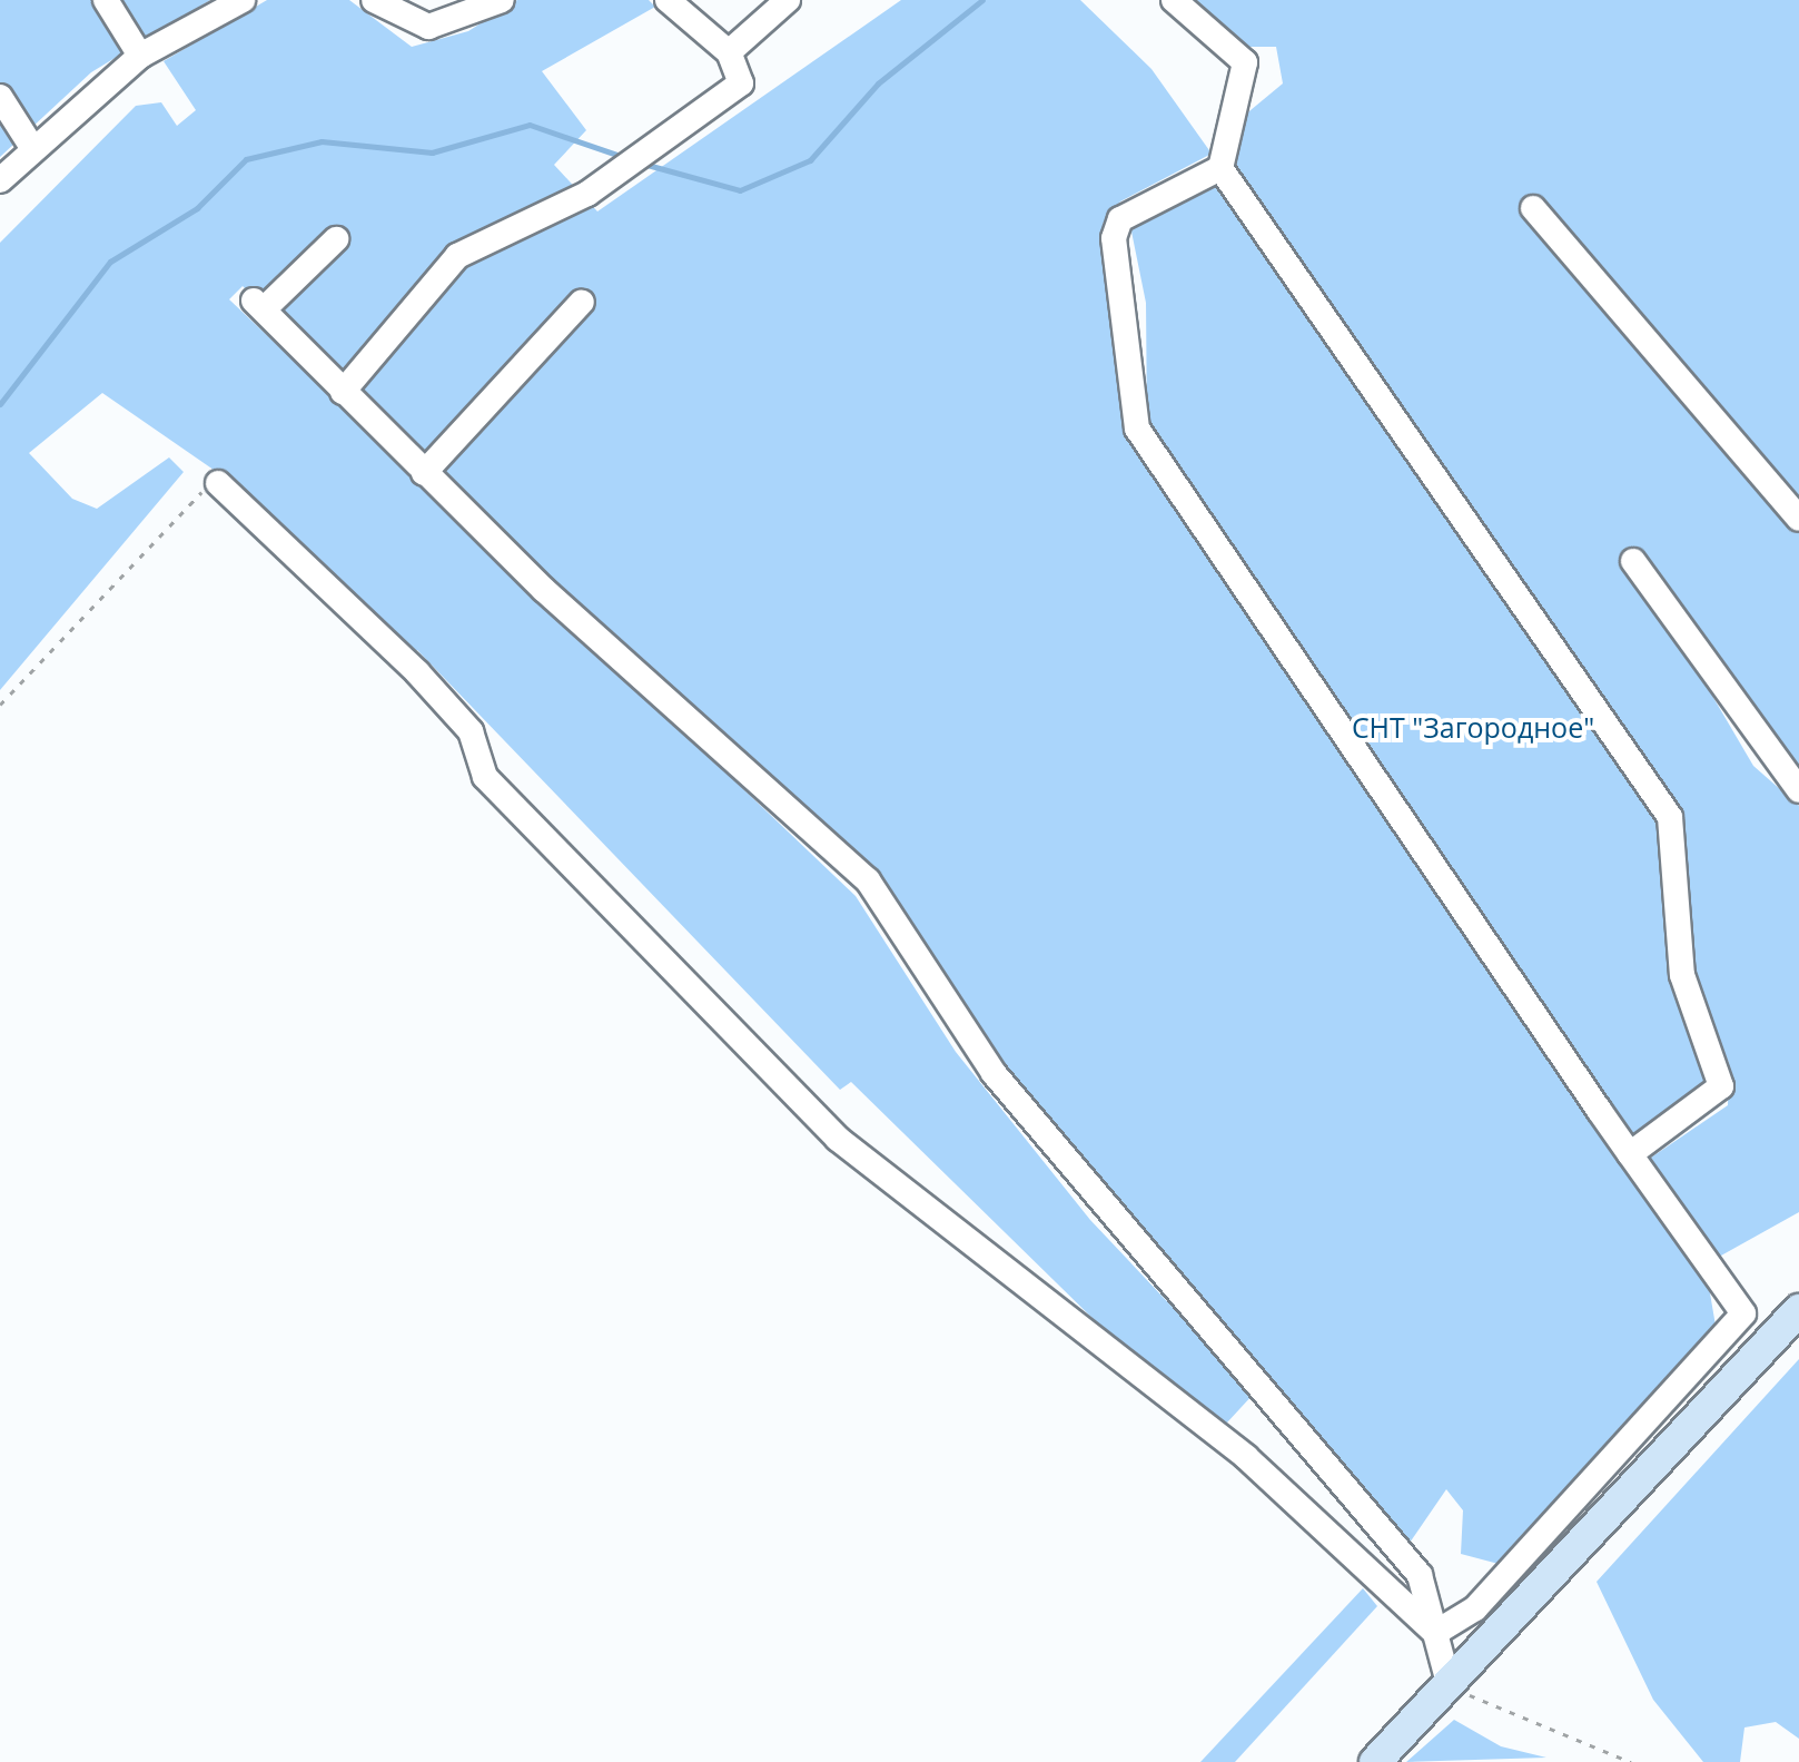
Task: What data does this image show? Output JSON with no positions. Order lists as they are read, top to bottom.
{
  "parks": ["СНТ \"Загородное\""]
}
